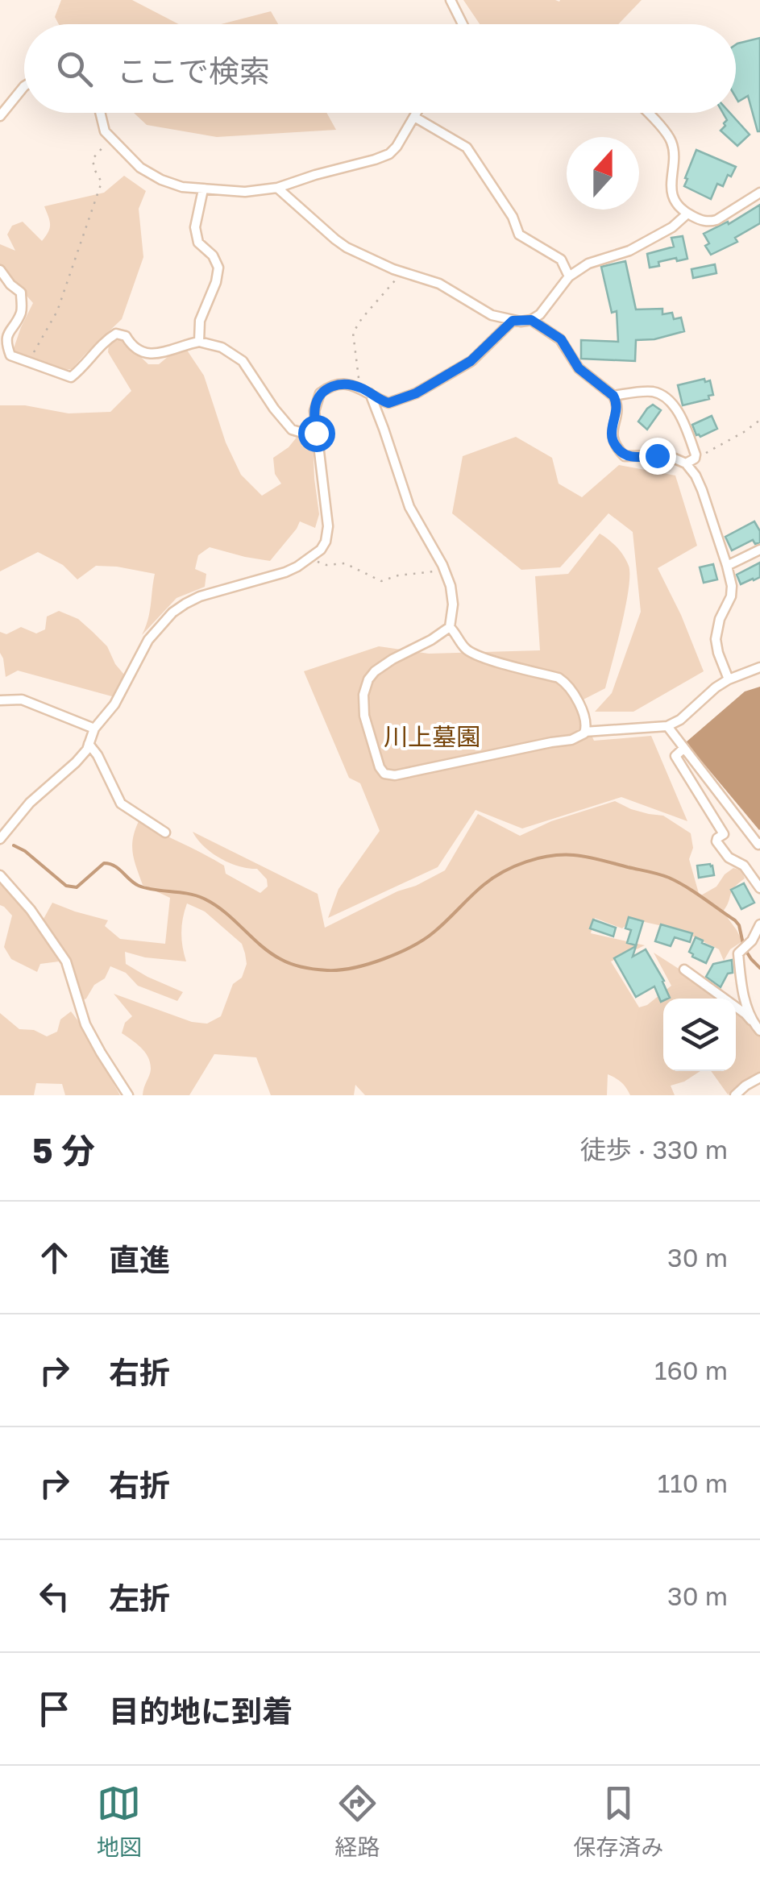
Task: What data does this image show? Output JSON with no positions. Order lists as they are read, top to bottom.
{
  "parks": ["川上墓園"],
  "north": "top",
  "page": {
    "search": "ここで検索",
    "heading": ["5 分", "徒歩 · 330 m"],
    "list": [
      ["直進", "30 m"],
      ["右折", "160 m"],
      ["右折", "110 m"],
      ["左折", "30 m"],
      "目的地に到着"
    ],
    "nav": ["地図", "経路", "保存済み"]
  }
}
